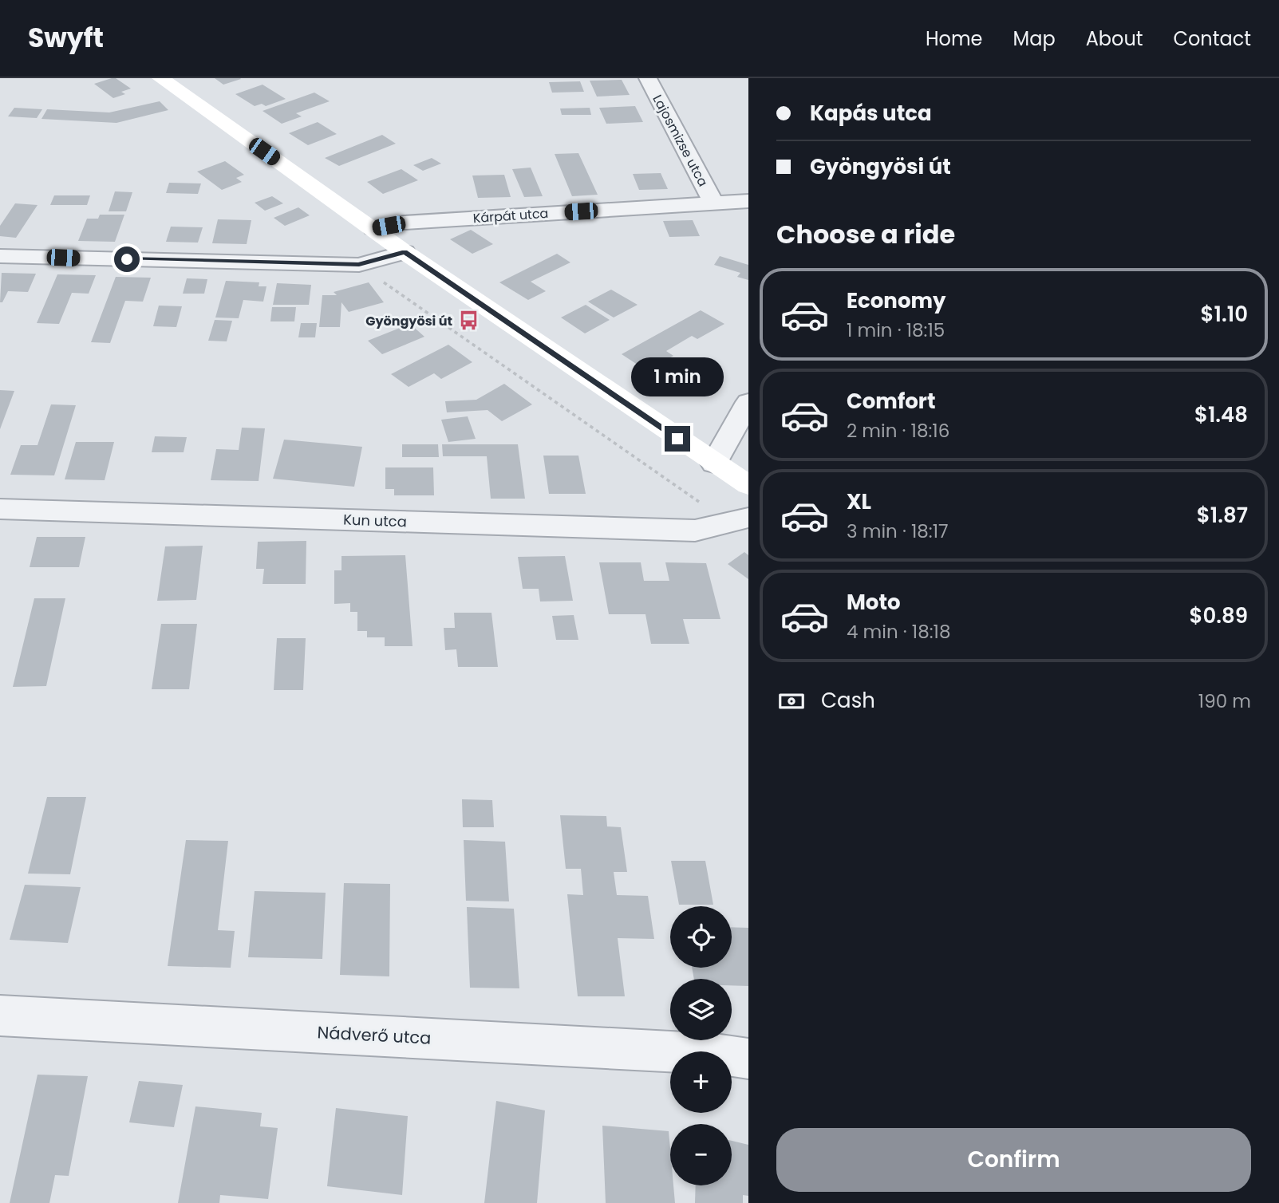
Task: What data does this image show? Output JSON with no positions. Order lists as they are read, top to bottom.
{
  "streets": {
    "street": [
      "Lajosmizse utca",
      "Kárpát utca",
      "Kun utca",
      "Nádverő utca"
    ]
  },
  "crossings": [
    ["Lajosmizse utca", "Kárpát utca"]
  ],
  "places": {
    "bus stop": ["Gyöngyösi út"]
  },
  "page": {
    "header": "Swyft",
    "nav": [
      "Home",
      "Map",
      "About",
      "Contact"
    ],
    "banner": ["Kapás utca", "Gyöngyösi út"],
    "heading": "Choose a ride",
    "list": [
      {
        "name": "Economy",
        "note": "1 min · 18:15",
        "value": "$1.10"
      },
      {
        "name": "Comfort",
        "note": "2 min · 18:16",
        "value": "$1.48"
      },
      {
        "name": "XL",
        "note": "3 min · 18:17",
        "value": "$1.87"
      },
      {
        "name": "Moto",
        "note": "4 min · 18:18",
        "value": "$0.89"
      }
    ],
    "bubble": "1 min",
    "pay": ["Cash", "190 m"],
    "map_buttons": ["+", "−"],
    "buttons": "Confirm"
  }
}
